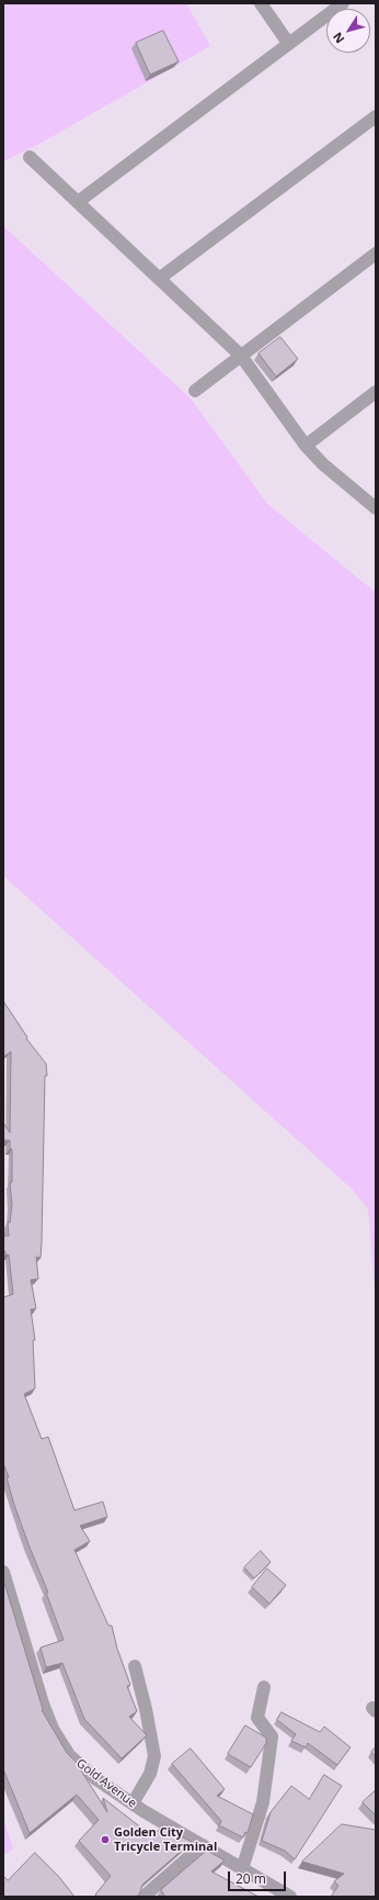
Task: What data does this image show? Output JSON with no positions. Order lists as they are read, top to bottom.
{
  "streets": {
    "street": ["Gold Avenue"]
  },
  "places": ["Golden City Tricycle Terminal"],
  "scale_bar": "20 m",
  "north": "bottom left"
}
